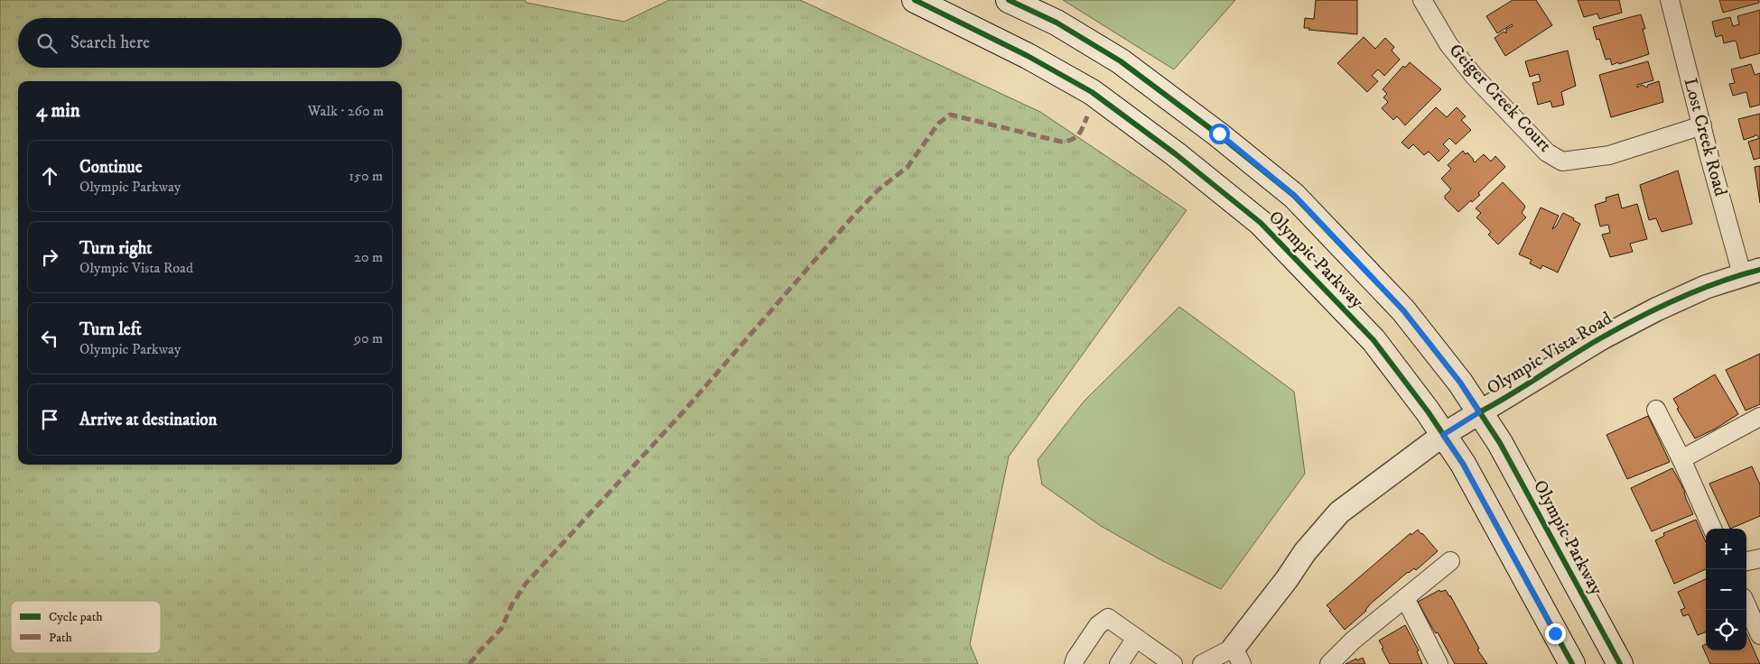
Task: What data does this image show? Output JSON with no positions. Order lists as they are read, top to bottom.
{
  "streets": {
    "main road": ["Olympic Parkway"],
    "street": ["Geiger Creek Court", "Lost Creek Road", "Olympic Vista Road"]
  },
  "crossings": [
    ["Geiger Creek Court", "Lost Creek Road"],
    ["Lost Creek Road", "Olympic Vista Road"],
    ["Olympic Parkway", "Olympic Vista Road"]
  ],
  "legend": ["Cycle path", "Path"],
  "page": {
    "search": "Search here",
    "heading": ["4 min", "Walk · 260 m"],
    "list": [
      ["Continue", "Olympic Parkway", "150 m"],
      ["Turn right", "Olympic Vista Road", "20 m"],
      ["Turn left", "Olympic Parkway", "90 m"],
      "Arrive at destination"
    ],
    "map_buttons": ["+", "−"]
  }
}
